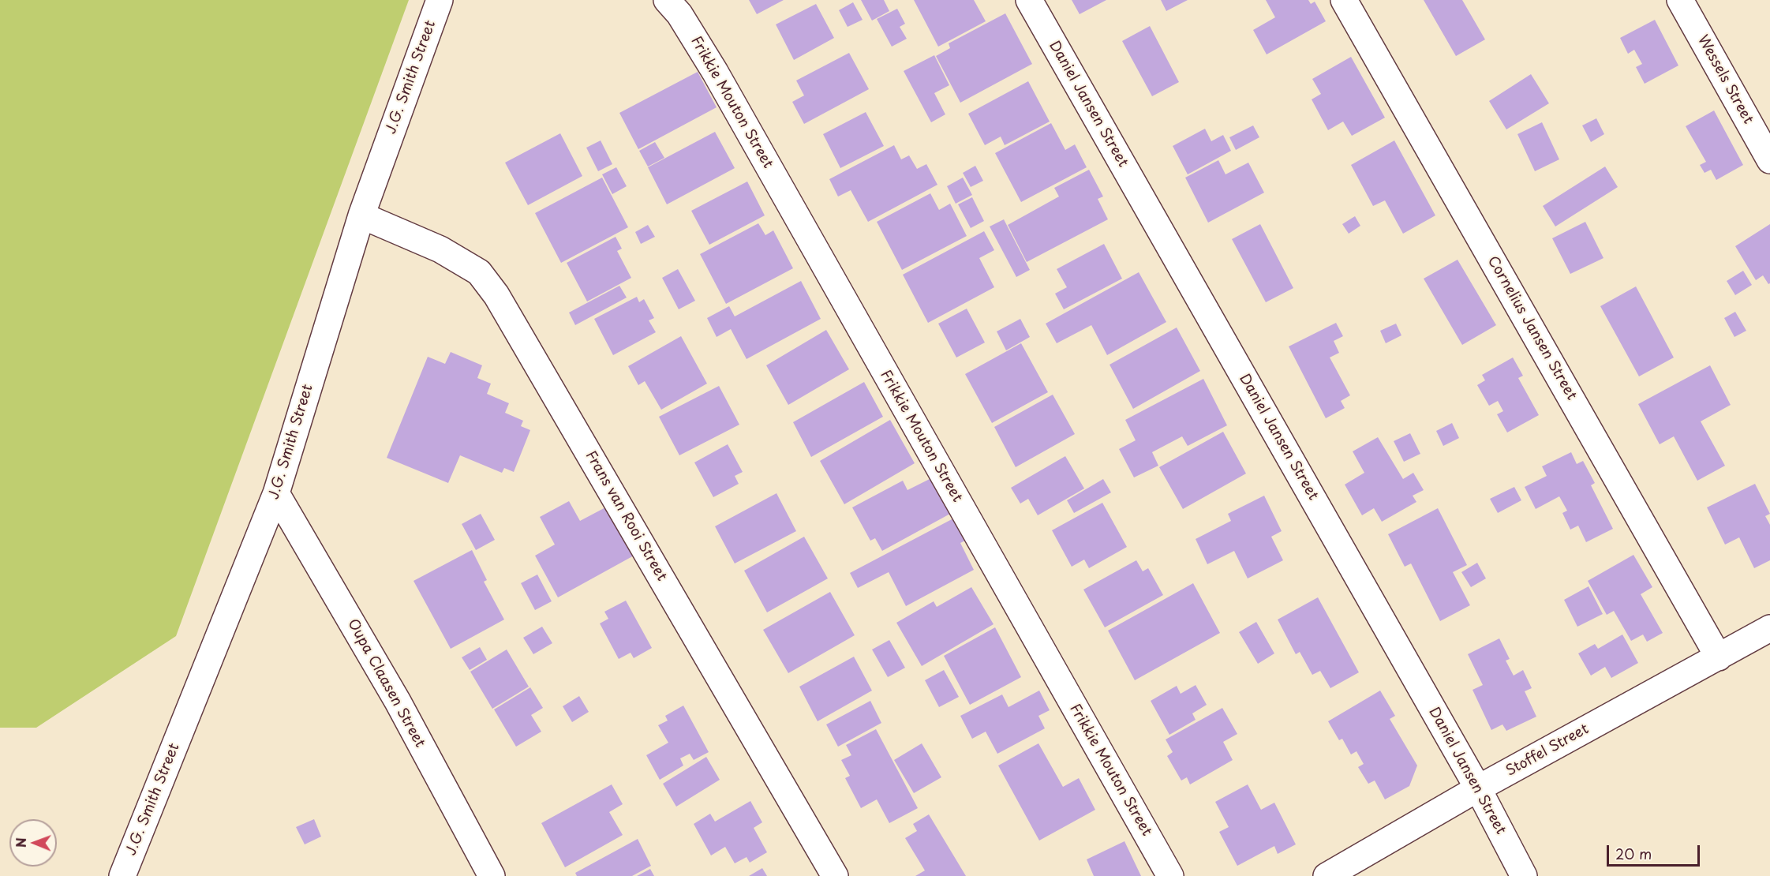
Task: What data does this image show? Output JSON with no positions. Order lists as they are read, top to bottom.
{
  "streets": {
    "street": [
      "J.G. Smith Street",
      "Wessels Street",
      "Frikkie Mouton Street",
      "Daniel Jansen Street",
      "Cornelius Jansen Street",
      "Frans van Rooi Street",
      "Oupa Claasen Street",
      "Stoffel Street"
    ]
  },
  "crossings": [
    ["J.G. Smith Street", "Frans van Rooi Street"],
    ["J.G. Smith Street", "Oupa Claasen Street"],
    ["Daniel Jansen Street", "Stoffel Street"],
    ["Cornelius Jansen Street", "Stoffel Street"]
  ],
  "scale_bar": "20 m",
  "north": "left"
}
